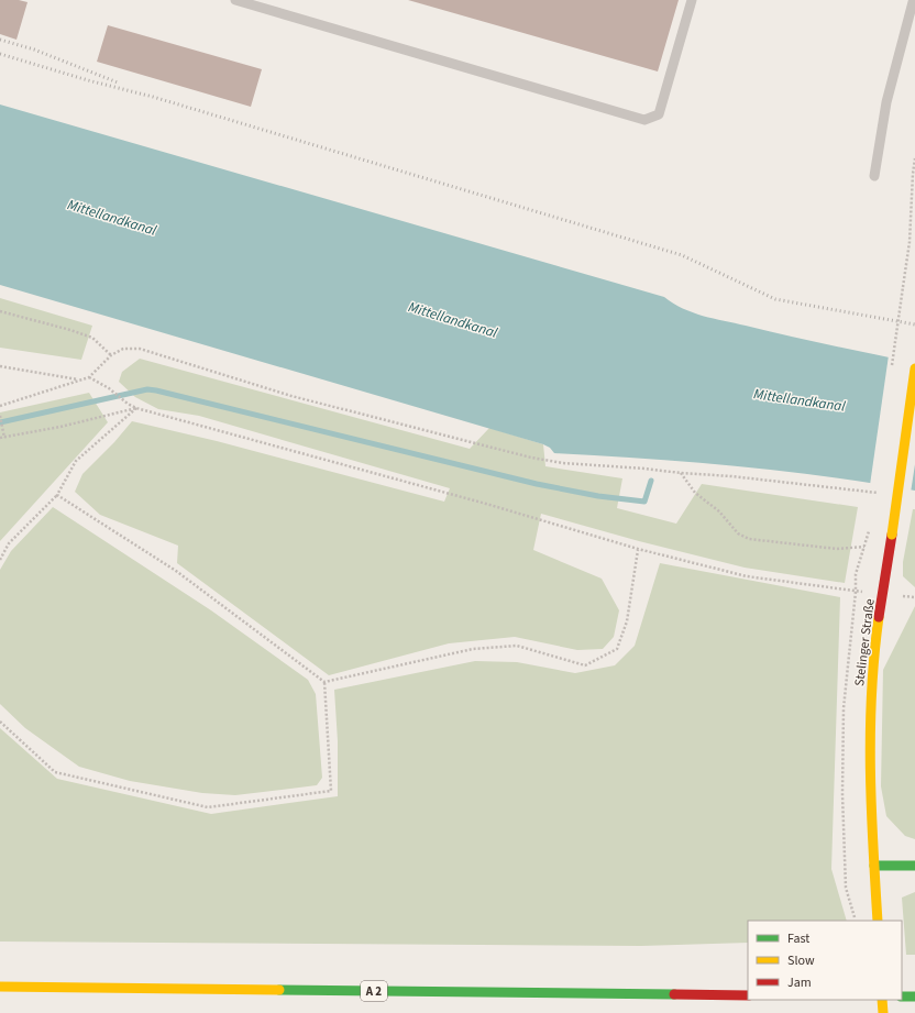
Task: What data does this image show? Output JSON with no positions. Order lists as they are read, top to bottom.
{
  "streets": {
    "main road": ["Stelinger Straße", "A 2"]
  },
  "water": ["Mittellandkanal"],
  "legend": ["Fast", "Slow", "Jam"]
}
